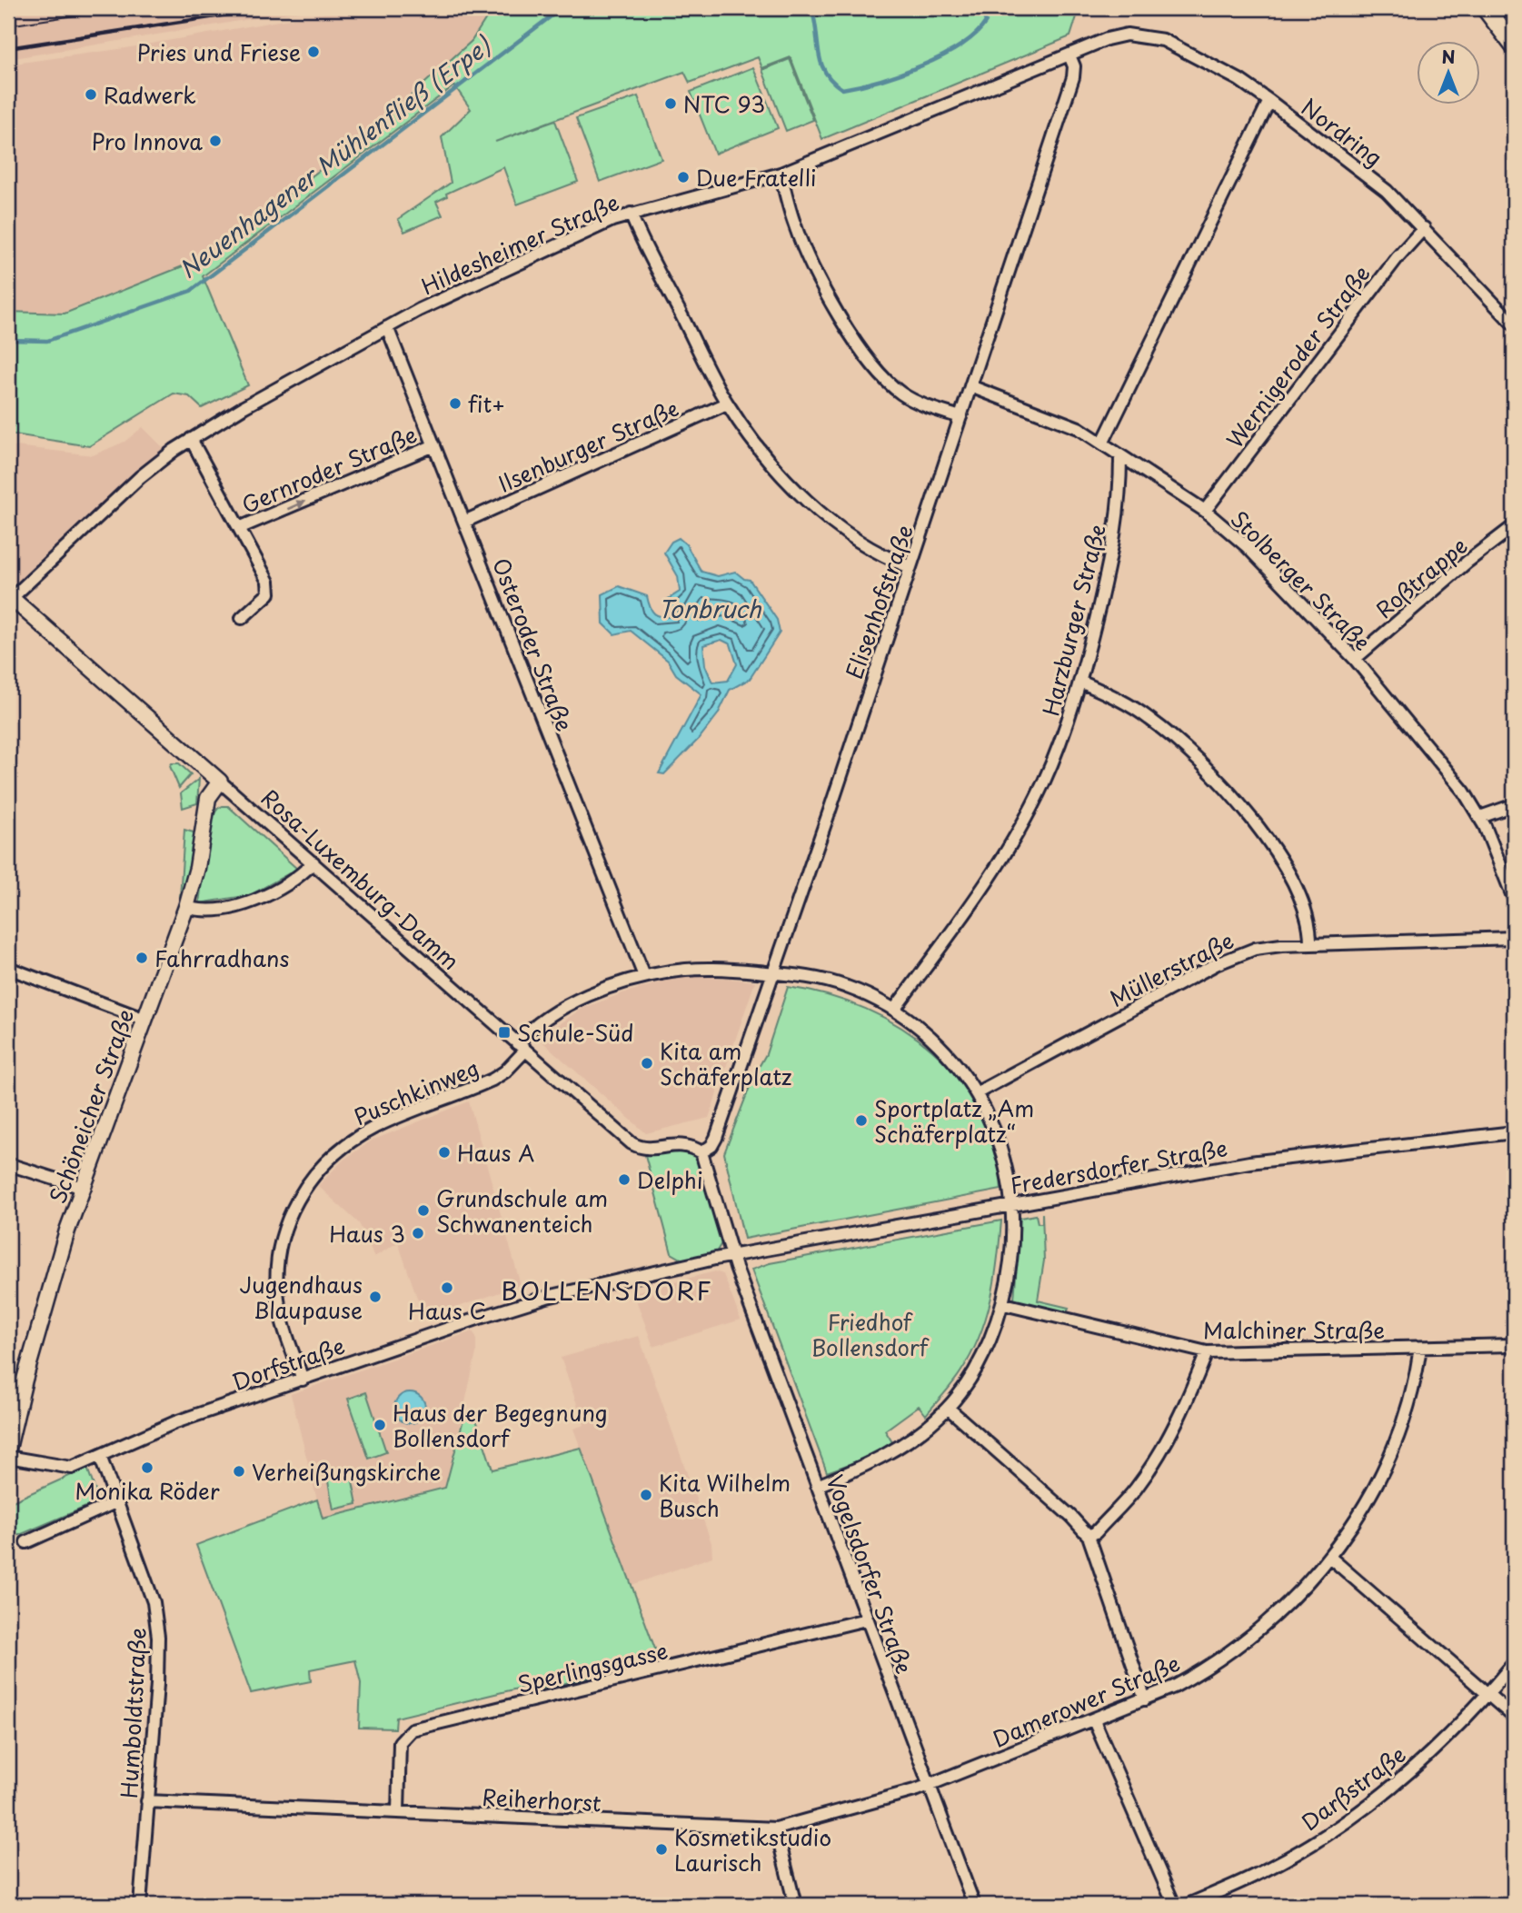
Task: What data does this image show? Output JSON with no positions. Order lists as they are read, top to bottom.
{
  "streets": {
    "main road": ["Rosa-Luxemburg-Damm", "Schöneicher Straße"],
    "street": [
      "Nordring",
      "Hildesheimer Straße",
      "Wernigeroder Straße",
      "Ilsenburger Straße",
      "Gernroder Straße",
      "Roßtrappe",
      "Stolberger Straße",
      "Elisenhofstraße",
      "Harzburger Straße",
      "Osteroder Straße",
      "Müllerstraße",
      "Puschkinweg",
      "Fredersdorfer Straße",
      "Malchiner Straße",
      "Dorfstraße",
      "Vogelsdorfer Straße",
      "Sperlingsgasse",
      "Damerower Straße",
      "Humboldtstraße",
      "Darßstraße",
      "Reiherhorst"
    ]
  },
  "crossings": [
    ["Nordring", "Hildesheimer Straße"],
    ["Nordring", "Wernigeroder Straße"],
    ["Hildesheimer Straße", "Gernroder Straße"],
    ["Hildesheimer Straße", "Elisenhofstraße"],
    ["Hildesheimer Straße", "Osteroder Straße"],
    ["Hildesheimer Straße", "Rosa-Luxemburg-Damm"],
    ["Wernigeroder Straße", "Stolberger Straße"],
    ["Ilsenburger Straße", "Osteroder Straße"],
    ["Gernroder Straße", "Osteroder Straße"],
    ["Roßtrappe", "Stolberger Straße"],
    ["Stolberger Straße", "Elisenhofstraße"],
    ["Stolberger Straße", "Harzburger Straße"],
    ["Elisenhofstraße", "Rosa-Luxemburg-Damm"],
    ["Elisenhofstraße", "Puschkinweg"],
    ["Elisenhofstraße", "Vogelsdorfer Straße"],
    ["Harzburger Straße", "Puschkinweg"],
    ["Osteroder Straße", "Puschkinweg"],
    ["Rosa-Luxemburg-Damm", "Puschkinweg"],
    ["Rosa-Luxemburg-Damm", "Schöneicher Straße"],
    ["Rosa-Luxemburg-Damm", "Vogelsdorfer Straße"],
    ["Müllerstraße", "Puschkinweg"],
    ["Puschkinweg", "Fredersdorfer Straße"],
    ["Puschkinweg", "Malchiner Straße"],
    ["Puschkinweg", "Dorfstraße"],
    ["Puschkinweg", "Vogelsdorfer Straße"],
    ["Fredersdorfer Straße", "Dorfstraße"],
    ["Fredersdorfer Straße", "Vogelsdorfer Straße"],
    ["Malchiner Straße", "Damerower Straße"],
    ["Dorfstraße", "Vogelsdorfer Straße"],
    ["Dorfstraße", "Humboldtstraße"],
    ["Vogelsdorfer Straße", "Sperlingsgasse"],
    ["Vogelsdorfer Straße", "Damerower Straße"],
    ["Vogelsdorfer Straße", "Reiherhorst"],
    ["Sperlingsgasse", "Reiherhorst"],
    ["Damerower Straße", "Reiherhorst"],
    ["Humboldtstraße", "Reiherhorst"]
  ],
  "one_way": ["Gernroder Straße"],
  "districts": ["BOLLENSDORF"],
  "water": ["Neuenhagener Mühlenfließ (Erpe)", "Tonbruch"],
  "parks": ["Friedhof Bollensdorf"],
  "places": {
    "other": [
      "Pries und Friese",
      "Radwerk",
      "NTC 93",
      "Pro Innova",
      "Due Fratelli",
      "fit+",
      "Fahrradhans",
      "Kita am Schäferplatz",
      "Sportplatz „Am Schäferplatz“",
      "Haus A",
      "Delphi",
      "Grundschule am Schwanenteich",
      "Haus 3",
      "Haus C",
      "Jugendhaus Blaupause",
      "Haus der Begegnung Bollensdorf",
      "Monika Röder",
      "Verheißungskirche",
      "Kita Wilhelm Busch",
      "Kosmetikstudio Laurisch"
    ],
    "transit": ["Schule-Süd"]
  },
  "north": "top"
}
